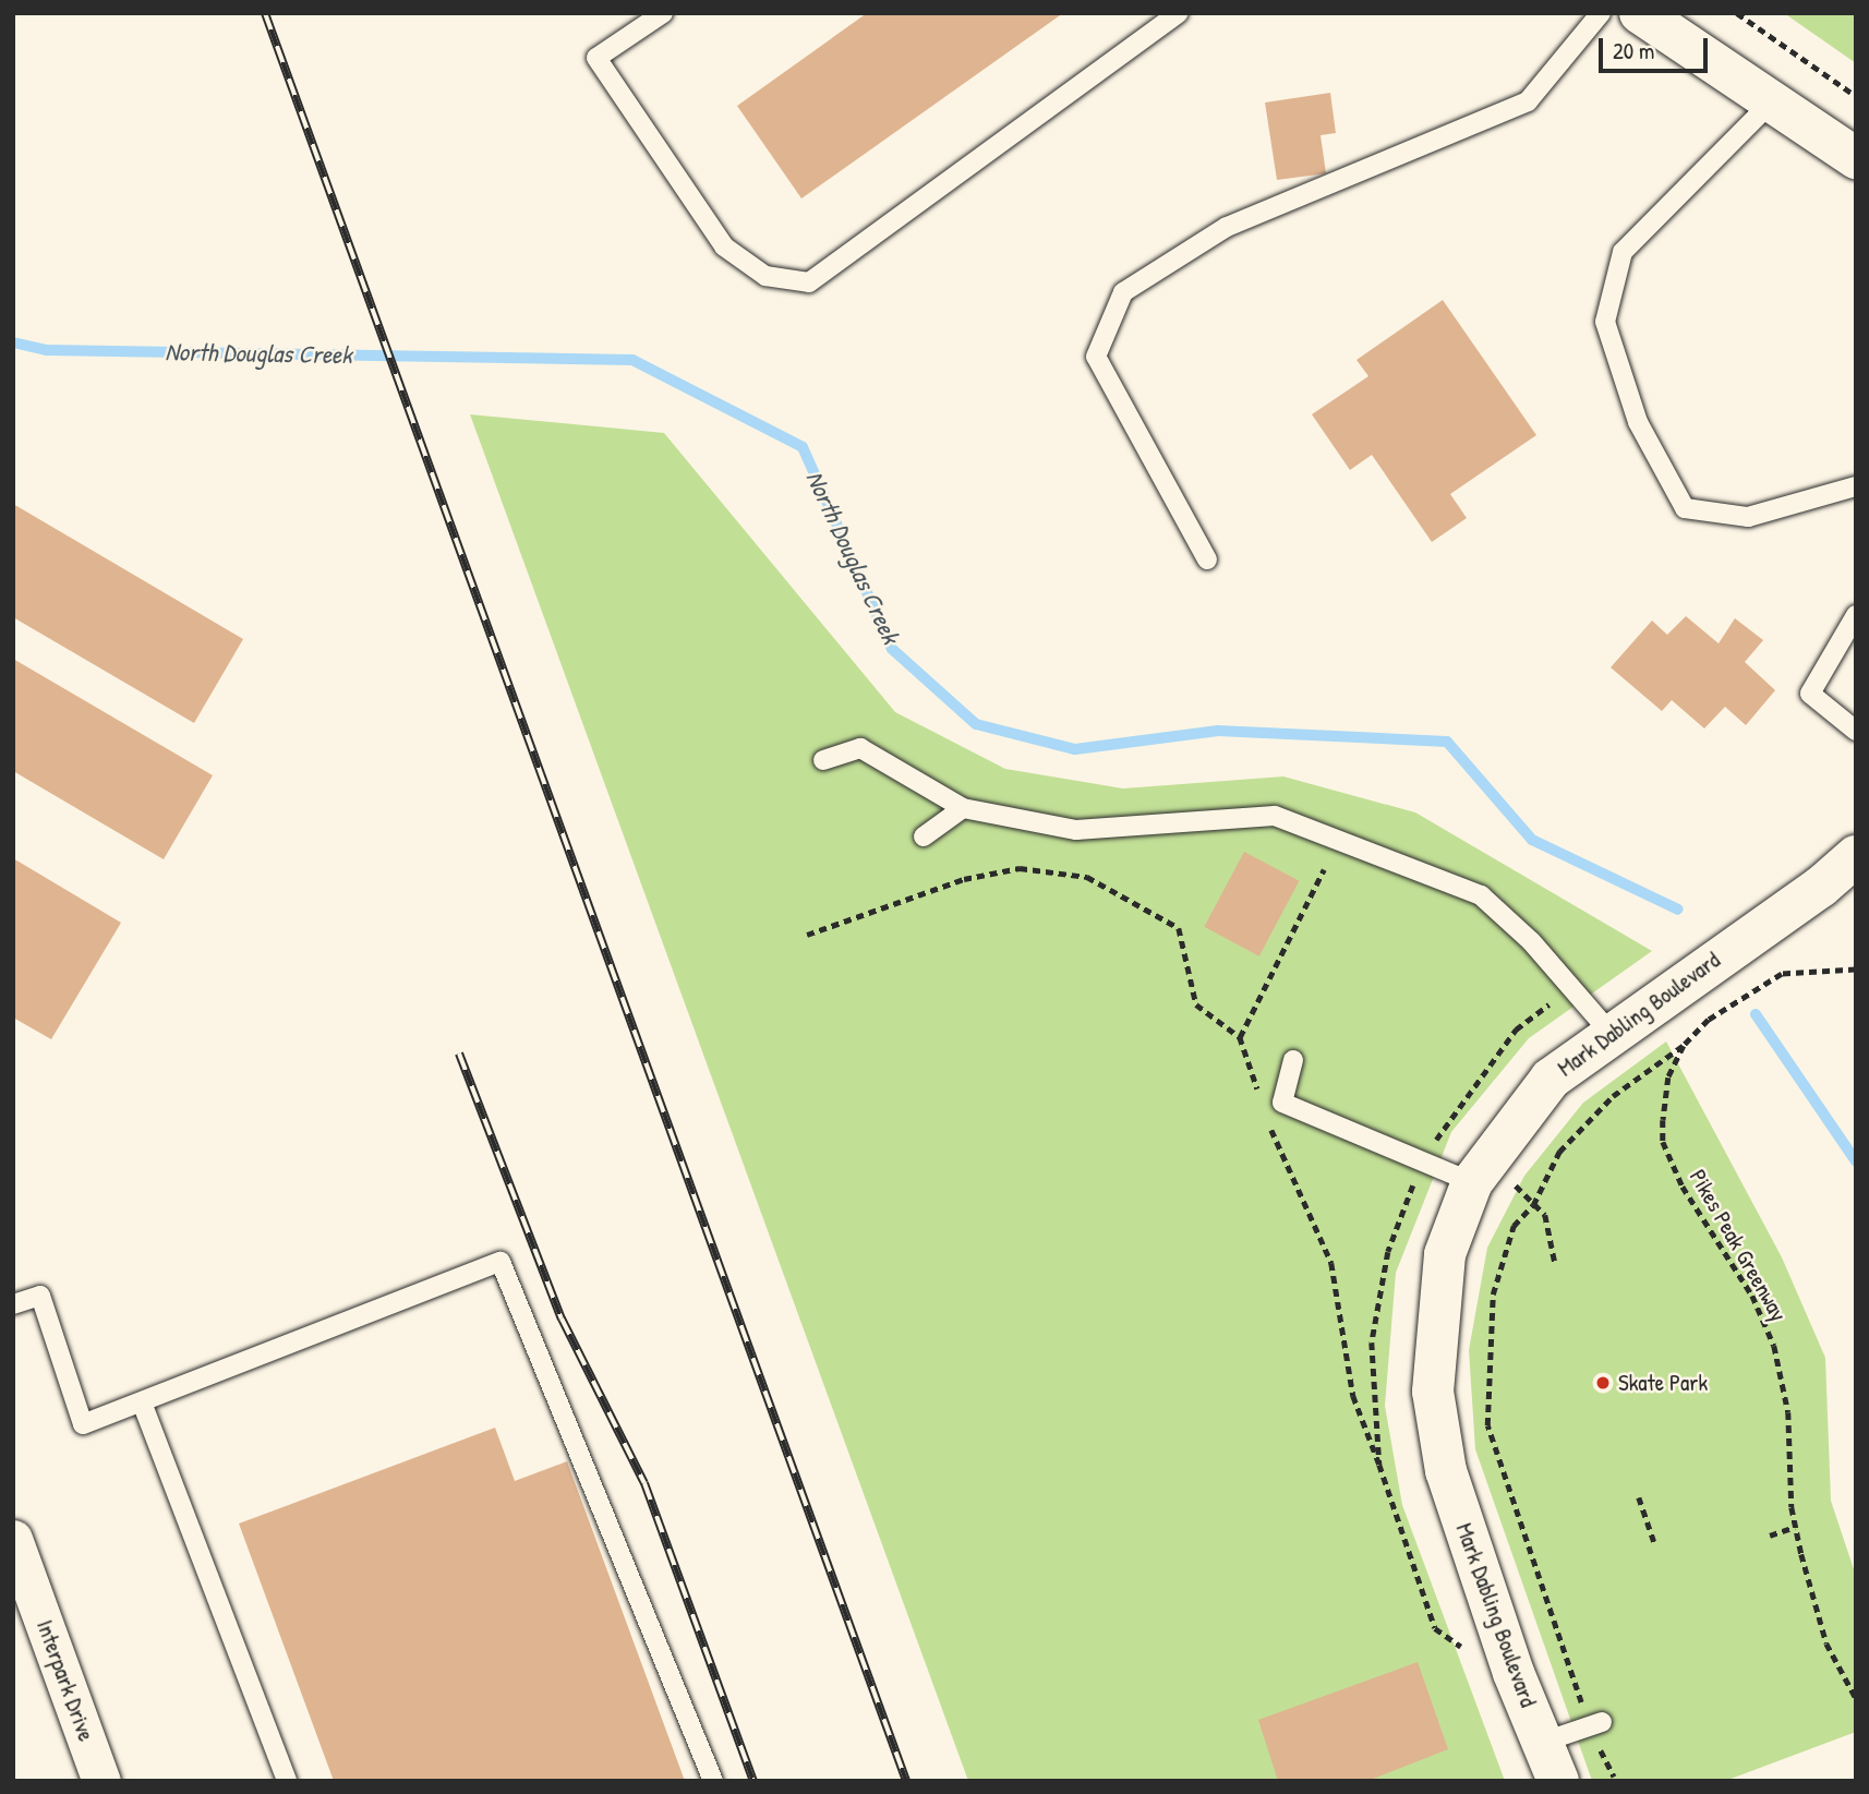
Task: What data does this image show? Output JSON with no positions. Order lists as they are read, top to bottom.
{
  "streets": {
    "street": ["Mark Dabling Boulevard", "Interpark Drive"],
    "path": ["Pikes Peak Greenway"]
  },
  "water": ["North Douglas Creek"],
  "places": ["Skate Park"],
  "scale_bar": "20 m"
}
